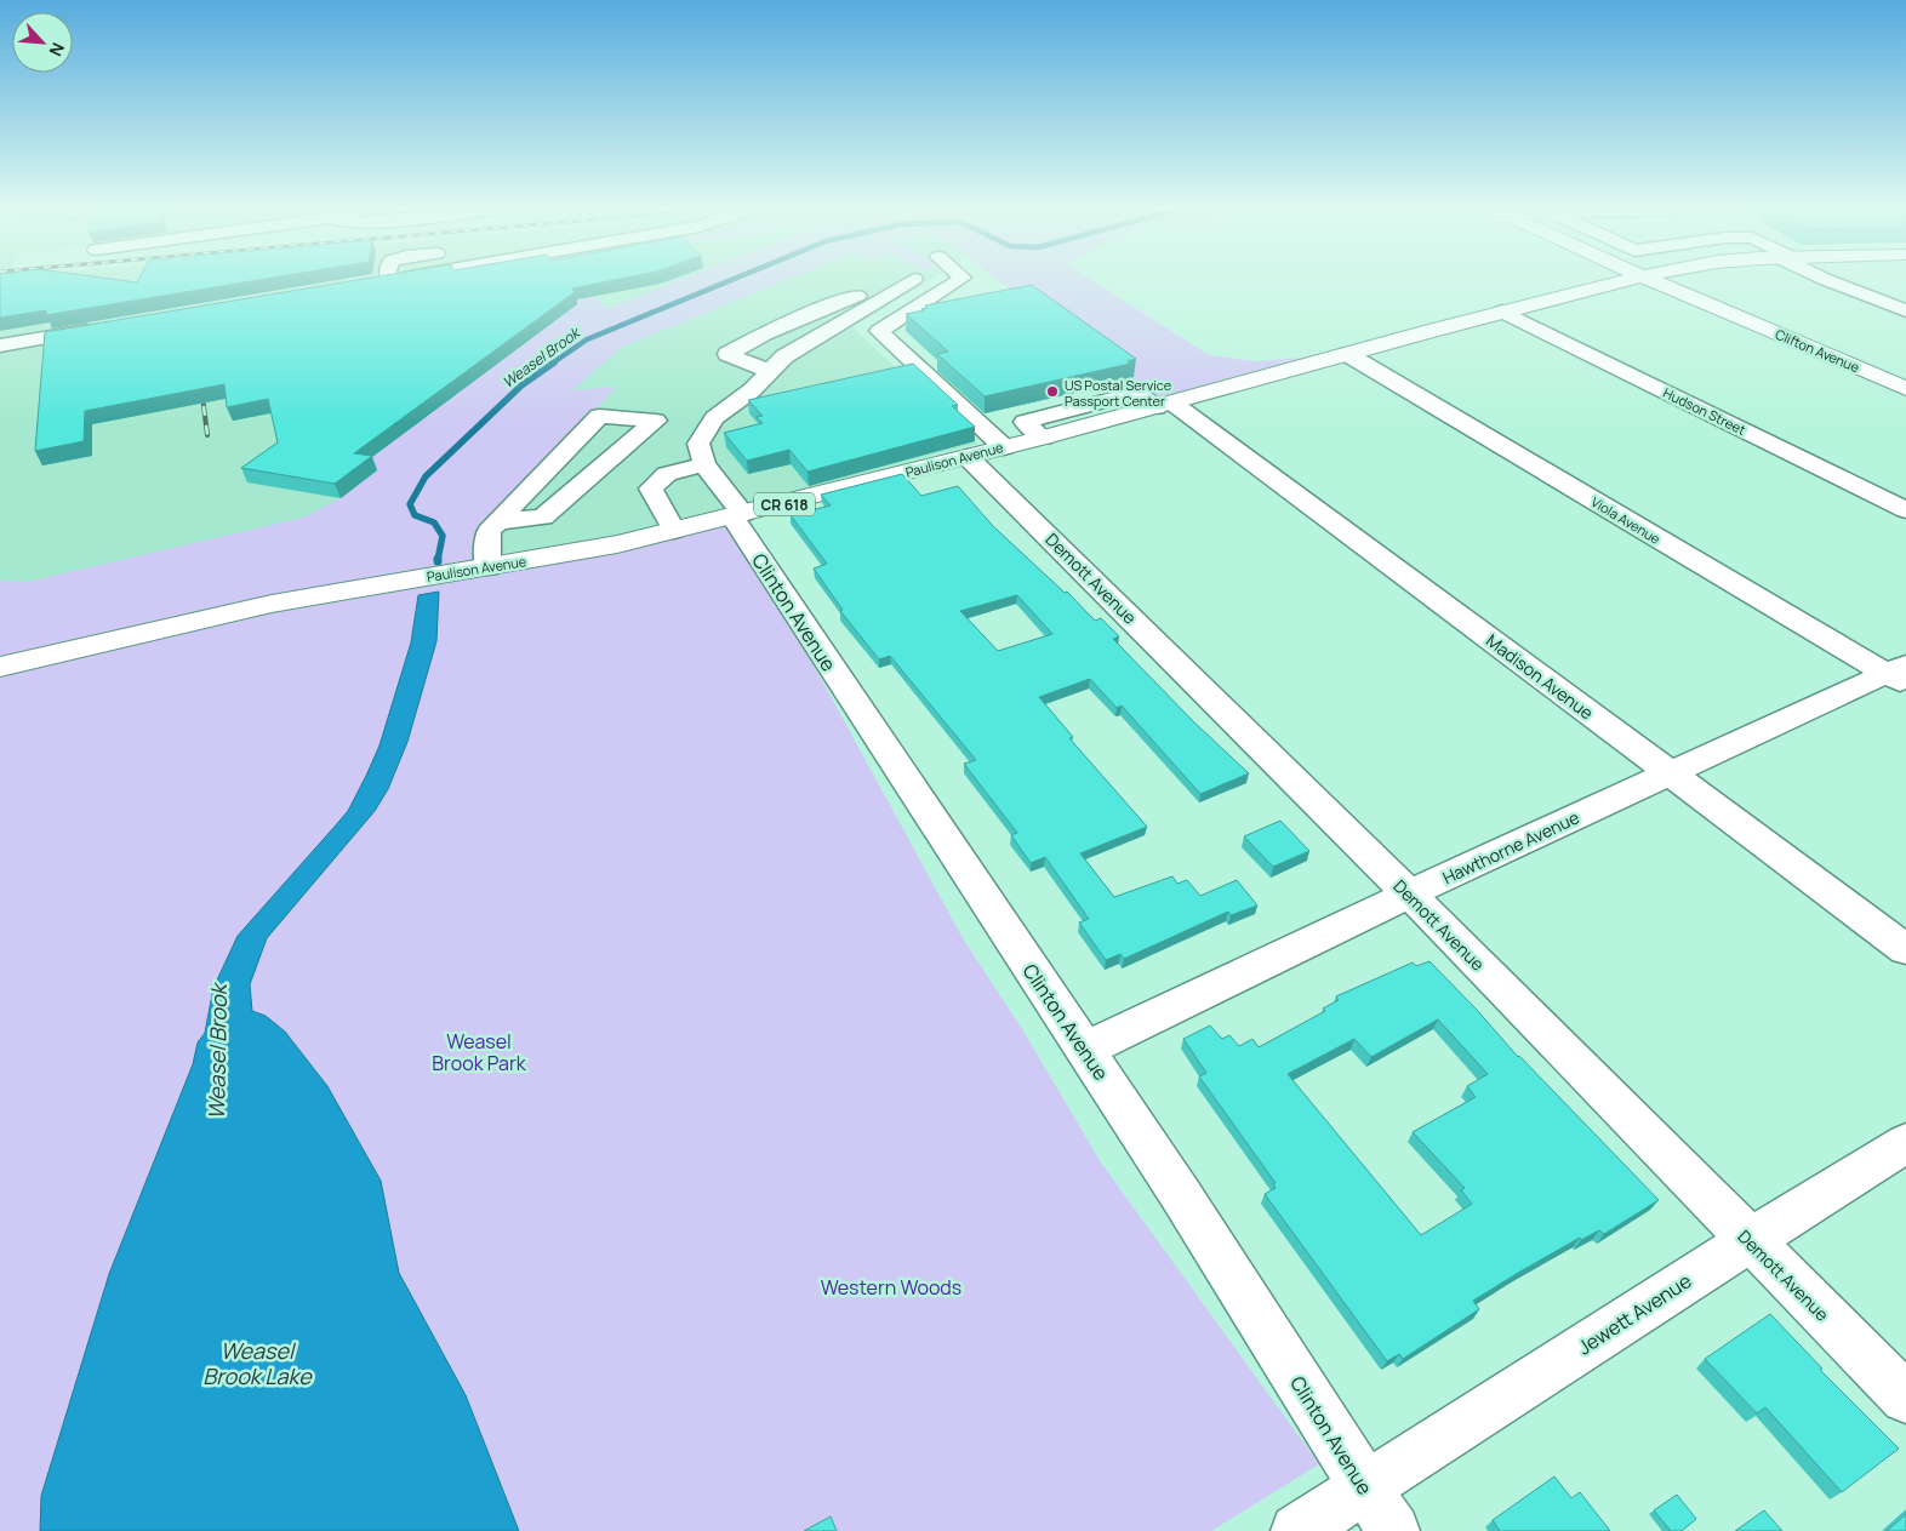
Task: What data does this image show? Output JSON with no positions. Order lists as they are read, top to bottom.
{
  "streets": {
    "main road": ["Clifton Avenue", "Paulison Avenue", "CR 618"],
    "street": [
      "Hudson Street",
      "Viola Avenue",
      "Demott Avenue",
      "Clinton Avenue",
      "Madison Avenue",
      "Hawthorne Avenue",
      "Jewett Avenue"
    ]
  },
  "crossings": [
    ["Hudson Street", "Paulison Avenue"],
    ["Paulison Avenue", "Viola Avenue"],
    ["Paulison Avenue", "Demott Avenue"],
    ["Paulison Avenue", "Clinton Avenue"],
    ["Paulison Avenue", "Madison Avenue"],
    ["Viola Avenue", "Hawthorne Avenue"],
    ["Demott Avenue", "Hawthorne Avenue"],
    ["Demott Avenue", "Jewett Avenue"],
    ["Clinton Avenue", "Hawthorne Avenue"],
    ["Clinton Avenue", "Jewett Avenue"],
    ["Madison Avenue", "Hawthorne Avenue"]
  ],
  "water": ["Weasel Brook", "Weasel Brook Lake"],
  "parks": ["Weasel Brook Park", "Western Woods"],
  "places": ["US Postal Service Passport Center"],
  "north": "bottom right"
}
